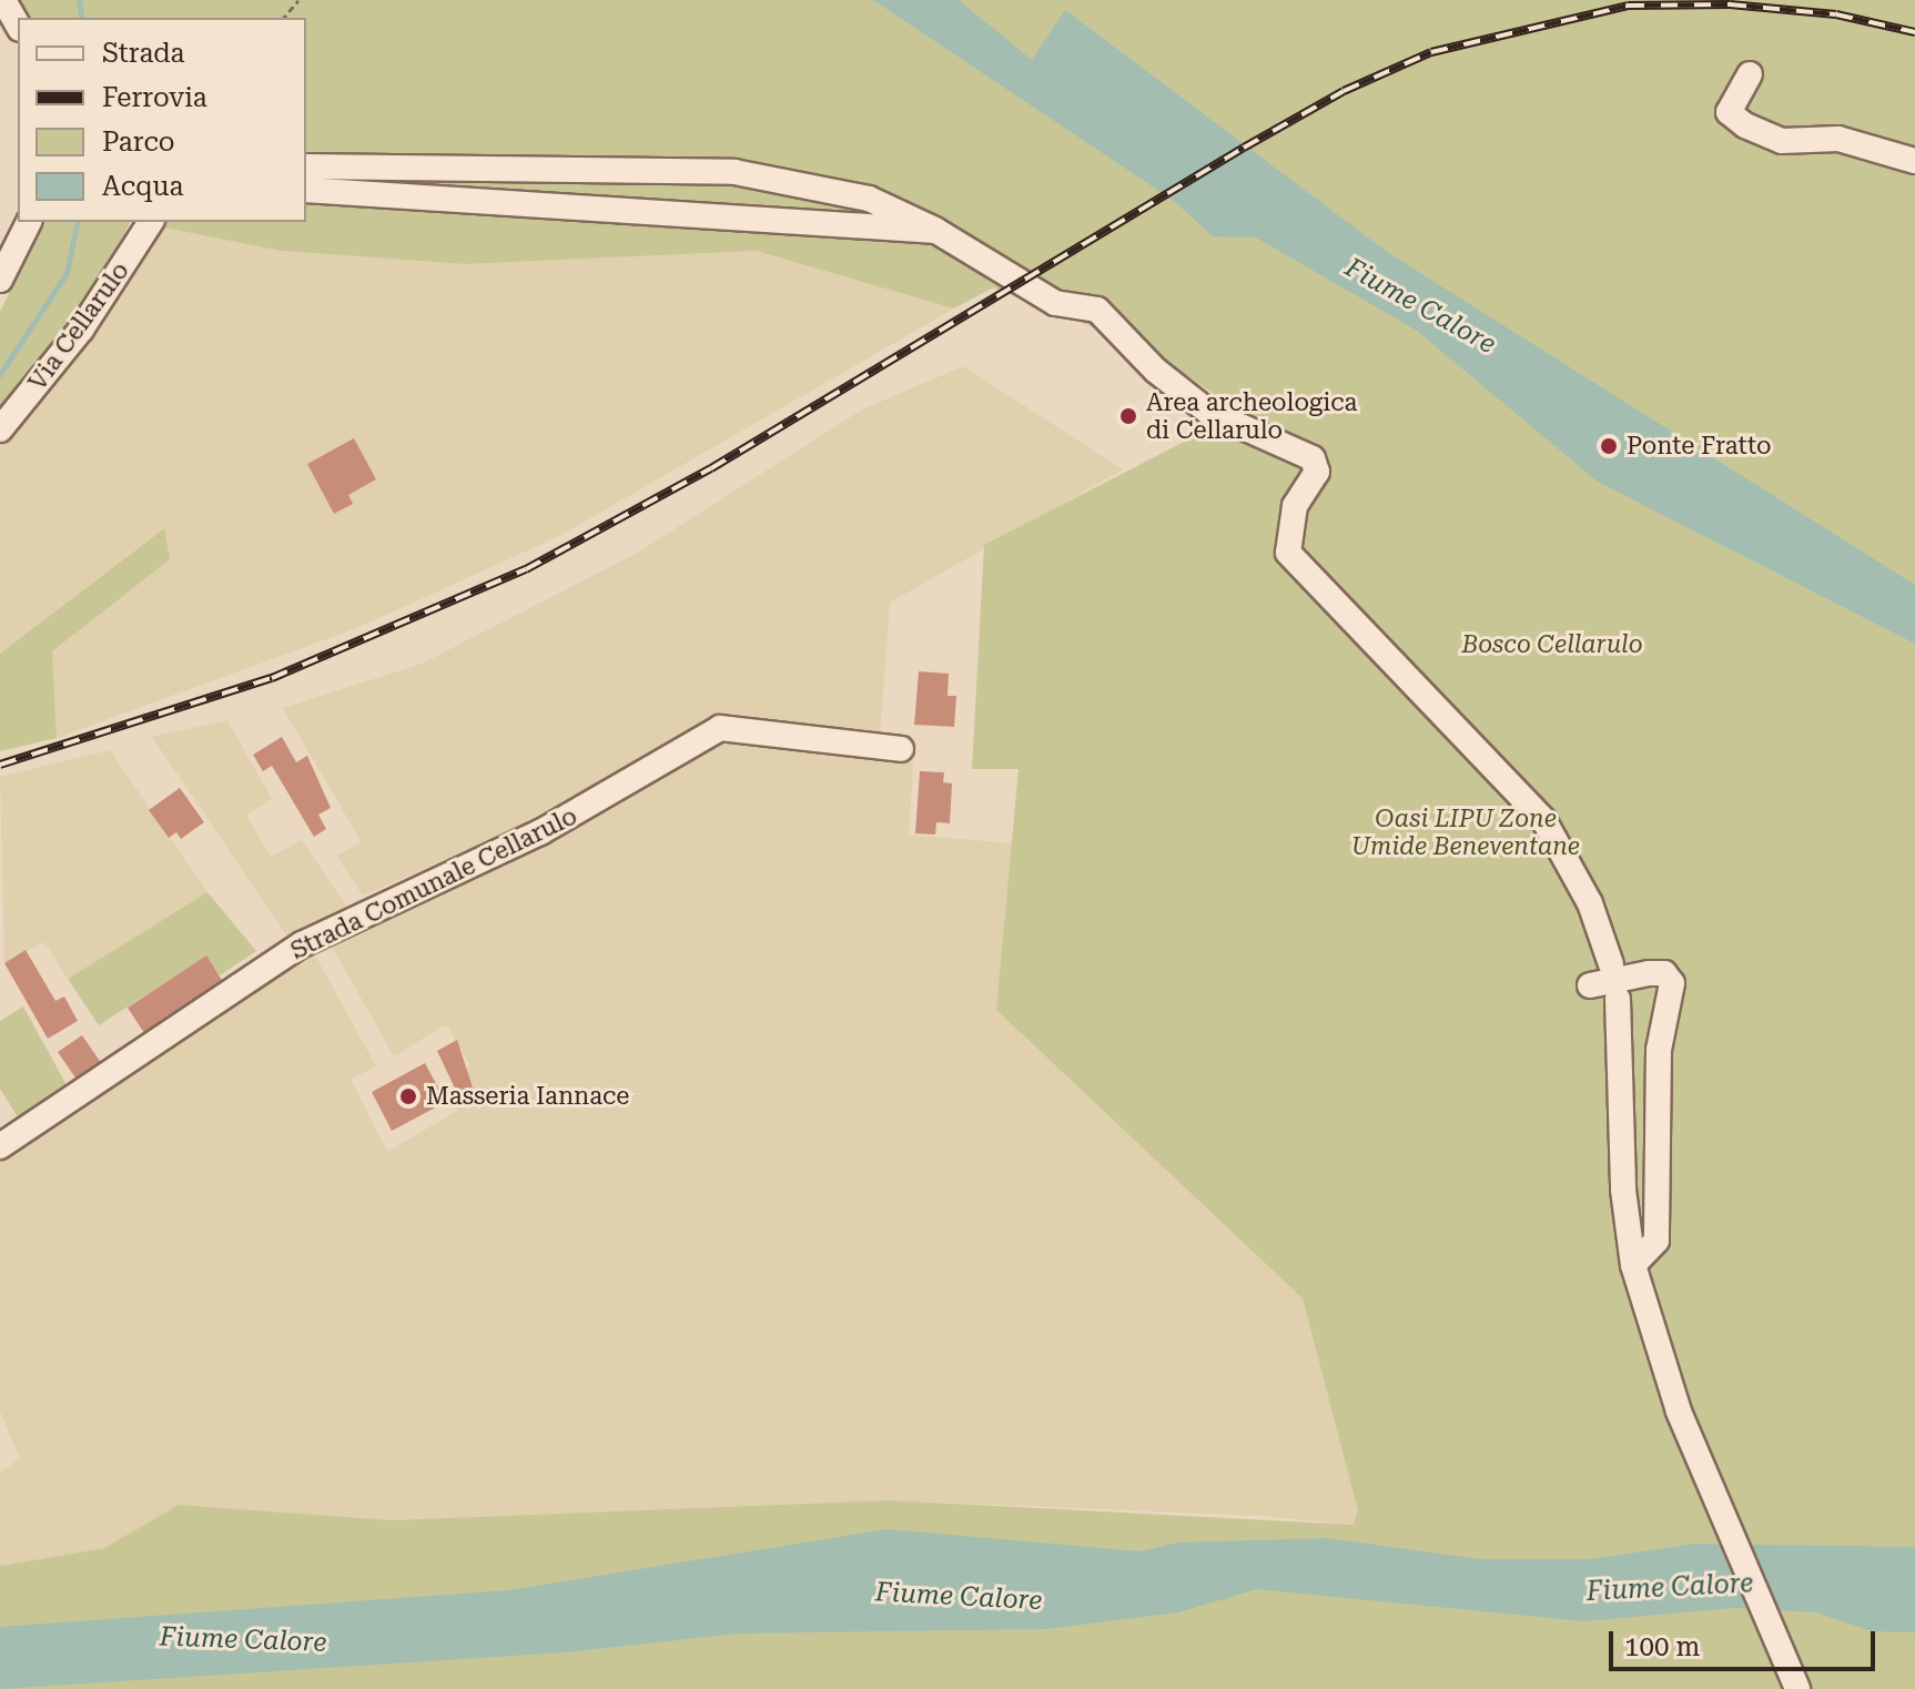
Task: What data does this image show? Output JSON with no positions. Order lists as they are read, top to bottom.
{
  "streets": {
    "street": ["Via Cellarulo", "Strada Comunale Cellarulo"]
  },
  "water": ["Fiume Calore"],
  "parks": ["Bosco Cellarulo", "Oasi LIPU Zone Umide Beneventane"],
  "places": ["Area archeologica di Cellarulo", "Ponte Fratto", "Masseria Iannace"],
  "legend": [
    "Strada",
    "Ferrovia",
    "Parco",
    "Acqua"
  ],
  "scale_bar": "100 m"
}
